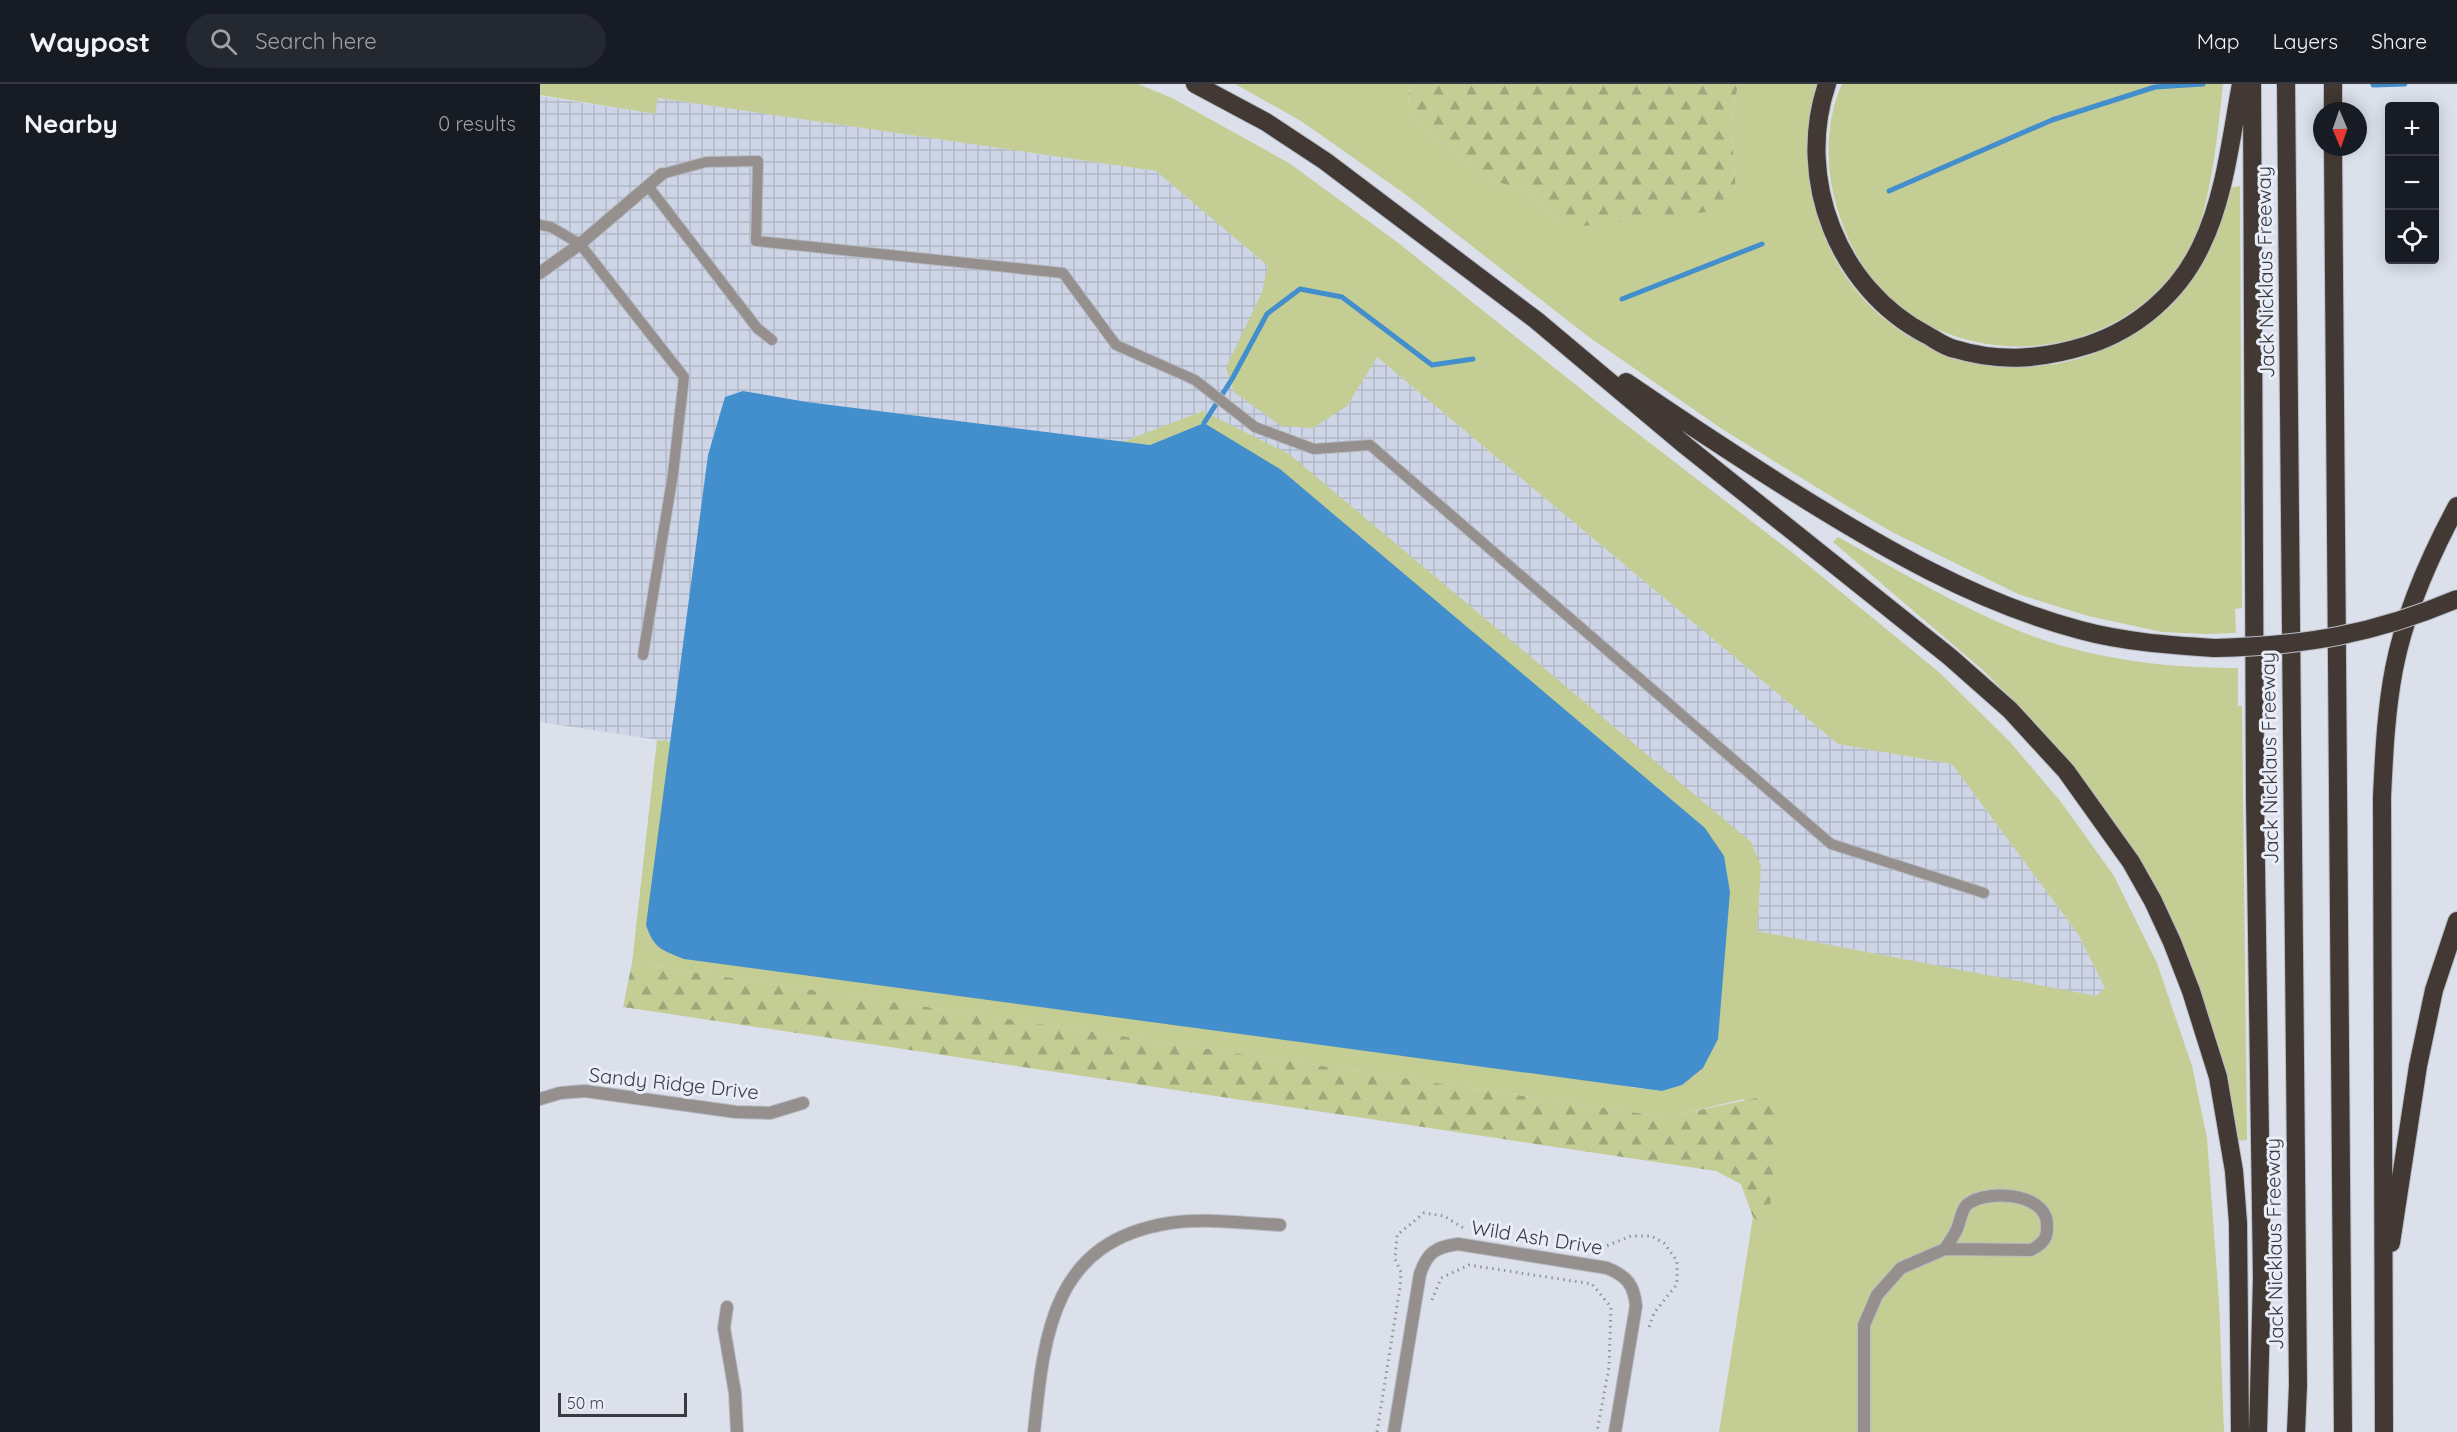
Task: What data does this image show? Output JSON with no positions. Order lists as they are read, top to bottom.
{
  "streets": {
    "highway": ["Jack Nicklaus Freeway"],
    "street": ["Sandy Ridge Drive", "Wild Ash Drive"]
  },
  "scale_bar": "50 m",
  "north": "bottom",
  "page": {
    "header": "Waypost",
    "search": "Search here",
    "nav": ["Map", "Layers", "Share"],
    "heading": ["Nearby", "0 results"],
    "map_buttons": ["+", "−"],
    "scale": "50 m"
  }
}
